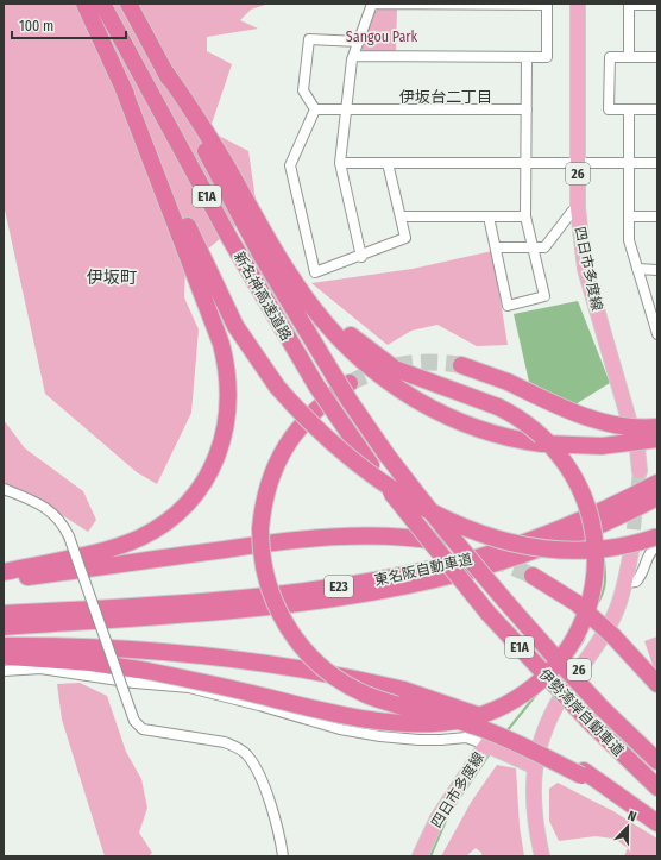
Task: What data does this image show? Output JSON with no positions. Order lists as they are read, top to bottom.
{
  "streets": {
    "highway": [
      "E1A",
      "新名神高速道路",
      "東名阪自動車道",
      "E23",
      "伊勢湾岸自動車道"
    ],
    "main road": ["26", "四日市多度線"]
  },
  "crossings": [
    ["26", "四日市多度線"],
    ["新名神高速道路", "伊勢湾岸自動車道"]
  ],
  "districts": ["伊坂台二丁目", "伊坂町"],
  "parks": ["Sangou Park"],
  "scale_bar": "100 m",
  "north": "top"
}
